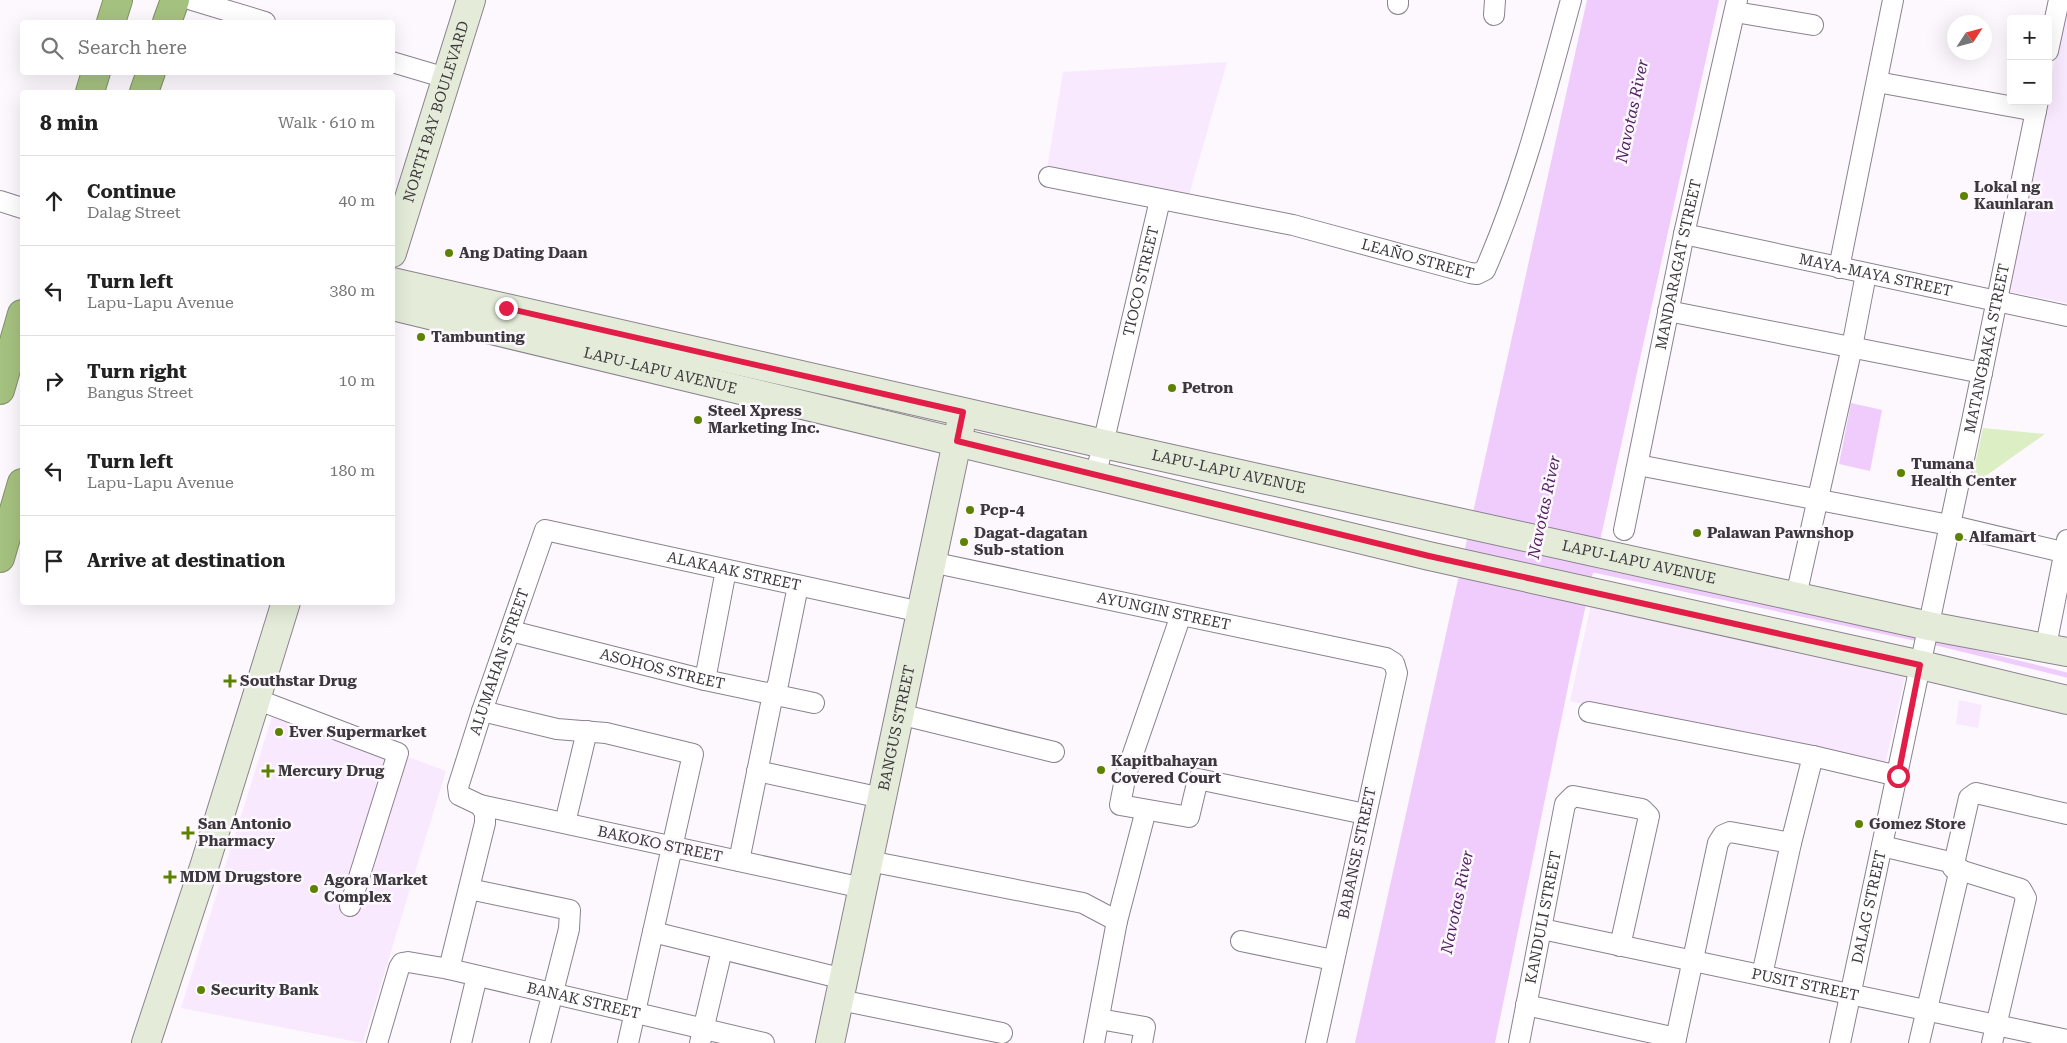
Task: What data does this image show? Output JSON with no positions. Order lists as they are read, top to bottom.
{
  "streets": {
    "main road": ["NORTH BAY BOULEVARD", "LAPU-LAPU AVENUE", "BANGUS STREET"],
    "street": [
      "LEAÑO STREET",
      "MANDARAGAT STREET",
      "MAYA-MAYA STREET",
      "TIOCO STREET",
      "MATANGBAKA STREET",
      "ALAKAAK STREET",
      "AYUNGIN STREET",
      "ALUMAHAN STREET",
      "ASOHOS STREET",
      "BAKOKO STREET",
      "BABANSE STREET",
      "DALAG STREET",
      "KANDULI STREET",
      "PUSIT STREET",
      "BANAK STREET"
    ]
  },
  "crossings": [
    ["LEAÑO STREET", "TIOCO STREET"],
    ["MANDARAGAT STREET", "MAYA-MAYA STREET"],
    ["MAYA-MAYA STREET", "MATANGBAKA STREET"],
    ["TIOCO STREET", "LAPU-LAPU AVENUE"],
    ["MATANGBAKA STREET", "LAPU-LAPU AVENUE"],
    ["MATANGBAKA STREET", "DALAG STREET"],
    ["LAPU-LAPU AVENUE", "BANGUS STREET"],
    ["LAPU-LAPU AVENUE", "DALAG STREET"],
    ["ALAKAAK STREET", "ALUMAHAN STREET"],
    ["ALAKAAK STREET", "BANGUS STREET"],
    ["AYUNGIN STREET", "BANGUS STREET"],
    ["AYUNGIN STREET", "BABANSE STREET"],
    ["ALUMAHAN STREET", "ASOHOS STREET"],
    ["ALUMAHAN STREET", "BAKOKO STREET"],
    ["BANGUS STREET", "BAKOKO STREET"],
    ["DALAG STREET", "PUSIT STREET"],
    ["KANDULI STREET", "PUSIT STREET"]
  ],
  "water": ["Navotas River"],
  "places": {
    "other": [
      "Lokal ng Kaunlaran",
      "Ang Dating Daan",
      "Tambunting",
      "Petron",
      "Steel Xpress Marketing Inc.",
      "Tumana Health Center",
      "Pcp-4",
      "Palawan Pawnshop",
      "Alfamart",
      "Dagat-dagatan Sub-station",
      "Ever Supermarket",
      "Kapitbahayan Covered Court",
      "Gomez Store",
      "Agora Market Complex",
      "Security Bank"
    ],
    "health": [
      "Southstar Drug",
      "Mercury Drug",
      "San Antonio Pharmacy",
      "MDM Drugstore"
    ]
  },
  "north": "top right",
  "page": {
    "map_buttons": ["+", "−"],
    "search": "Search here",
    "heading": ["8 min", "Walk · 610 m"],
    "list": [
      ["Continue", "Dalag Street", "40 m"],
      ["Turn left", "Lapu-Lapu Avenue", "380 m"],
      ["Turn right", "Bangus Street", "10 m"],
      ["Turn left", "Lapu-Lapu Avenue", "180 m"],
      "Arrive at destination"
    ]
  }
}
